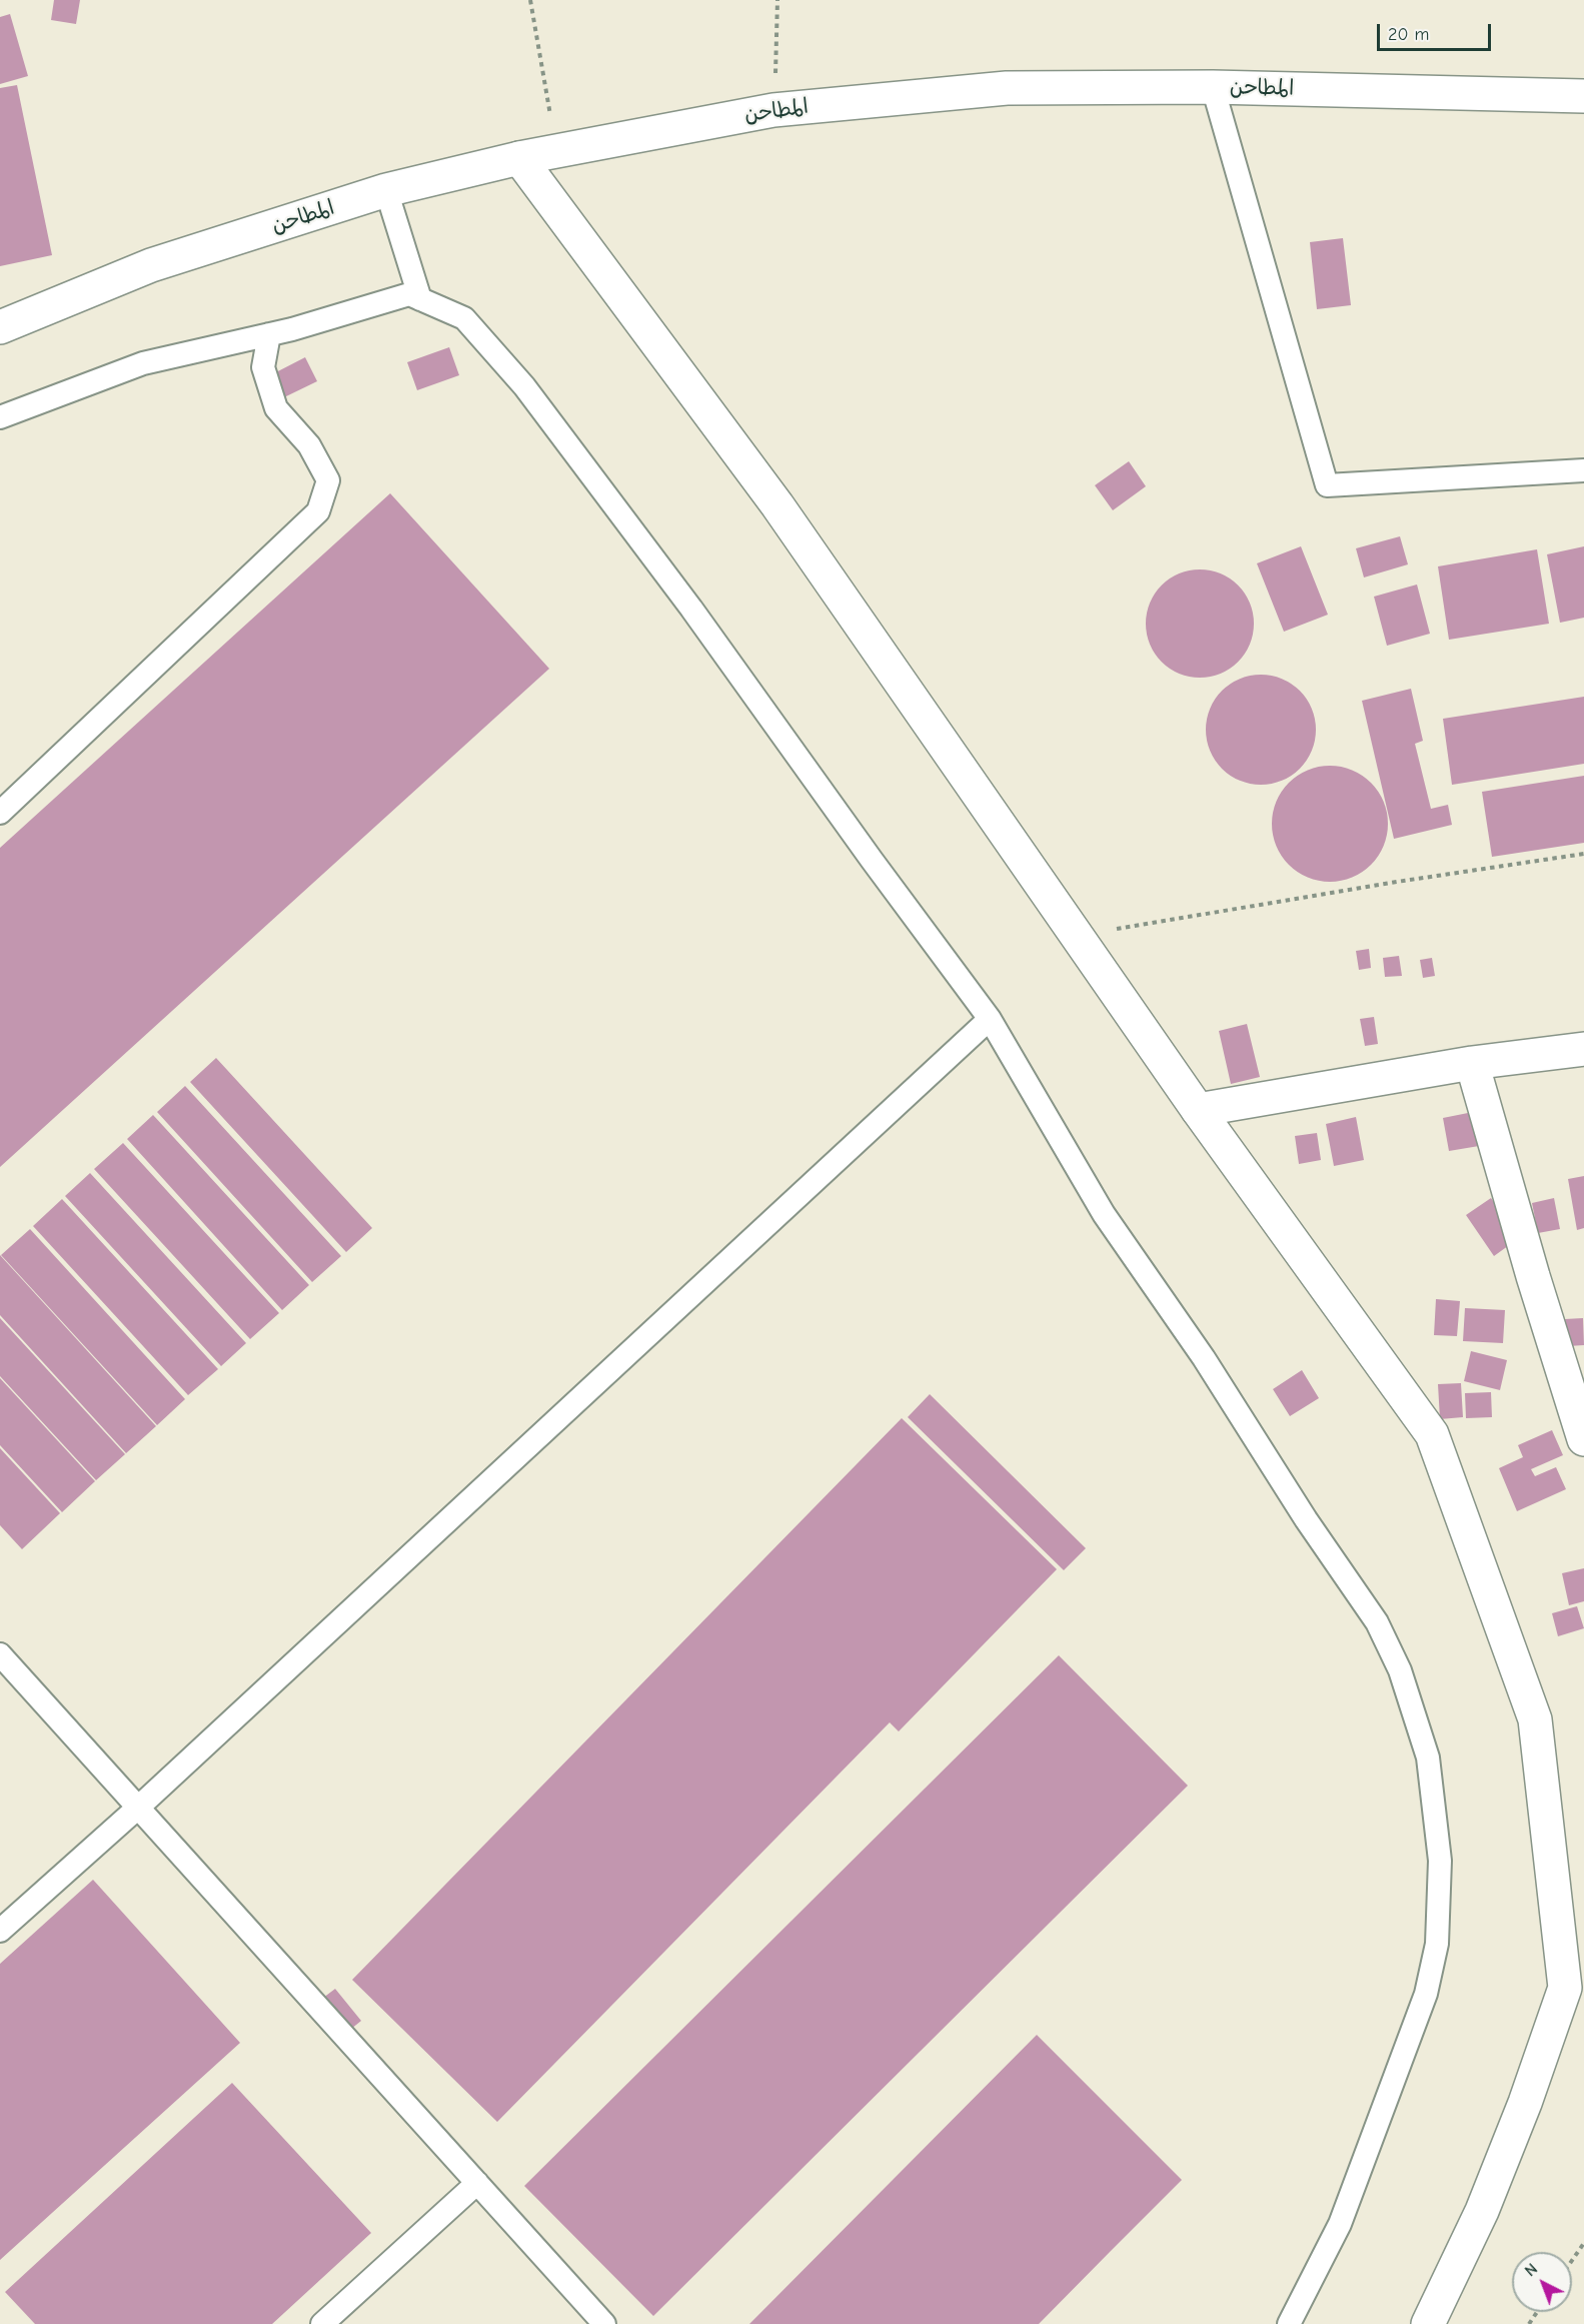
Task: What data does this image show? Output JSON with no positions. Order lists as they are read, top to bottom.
{
  "streets": {
    "street": ["المطاحن"]
  },
  "scale_bar": "20 m",
  "north": "top left"
}
